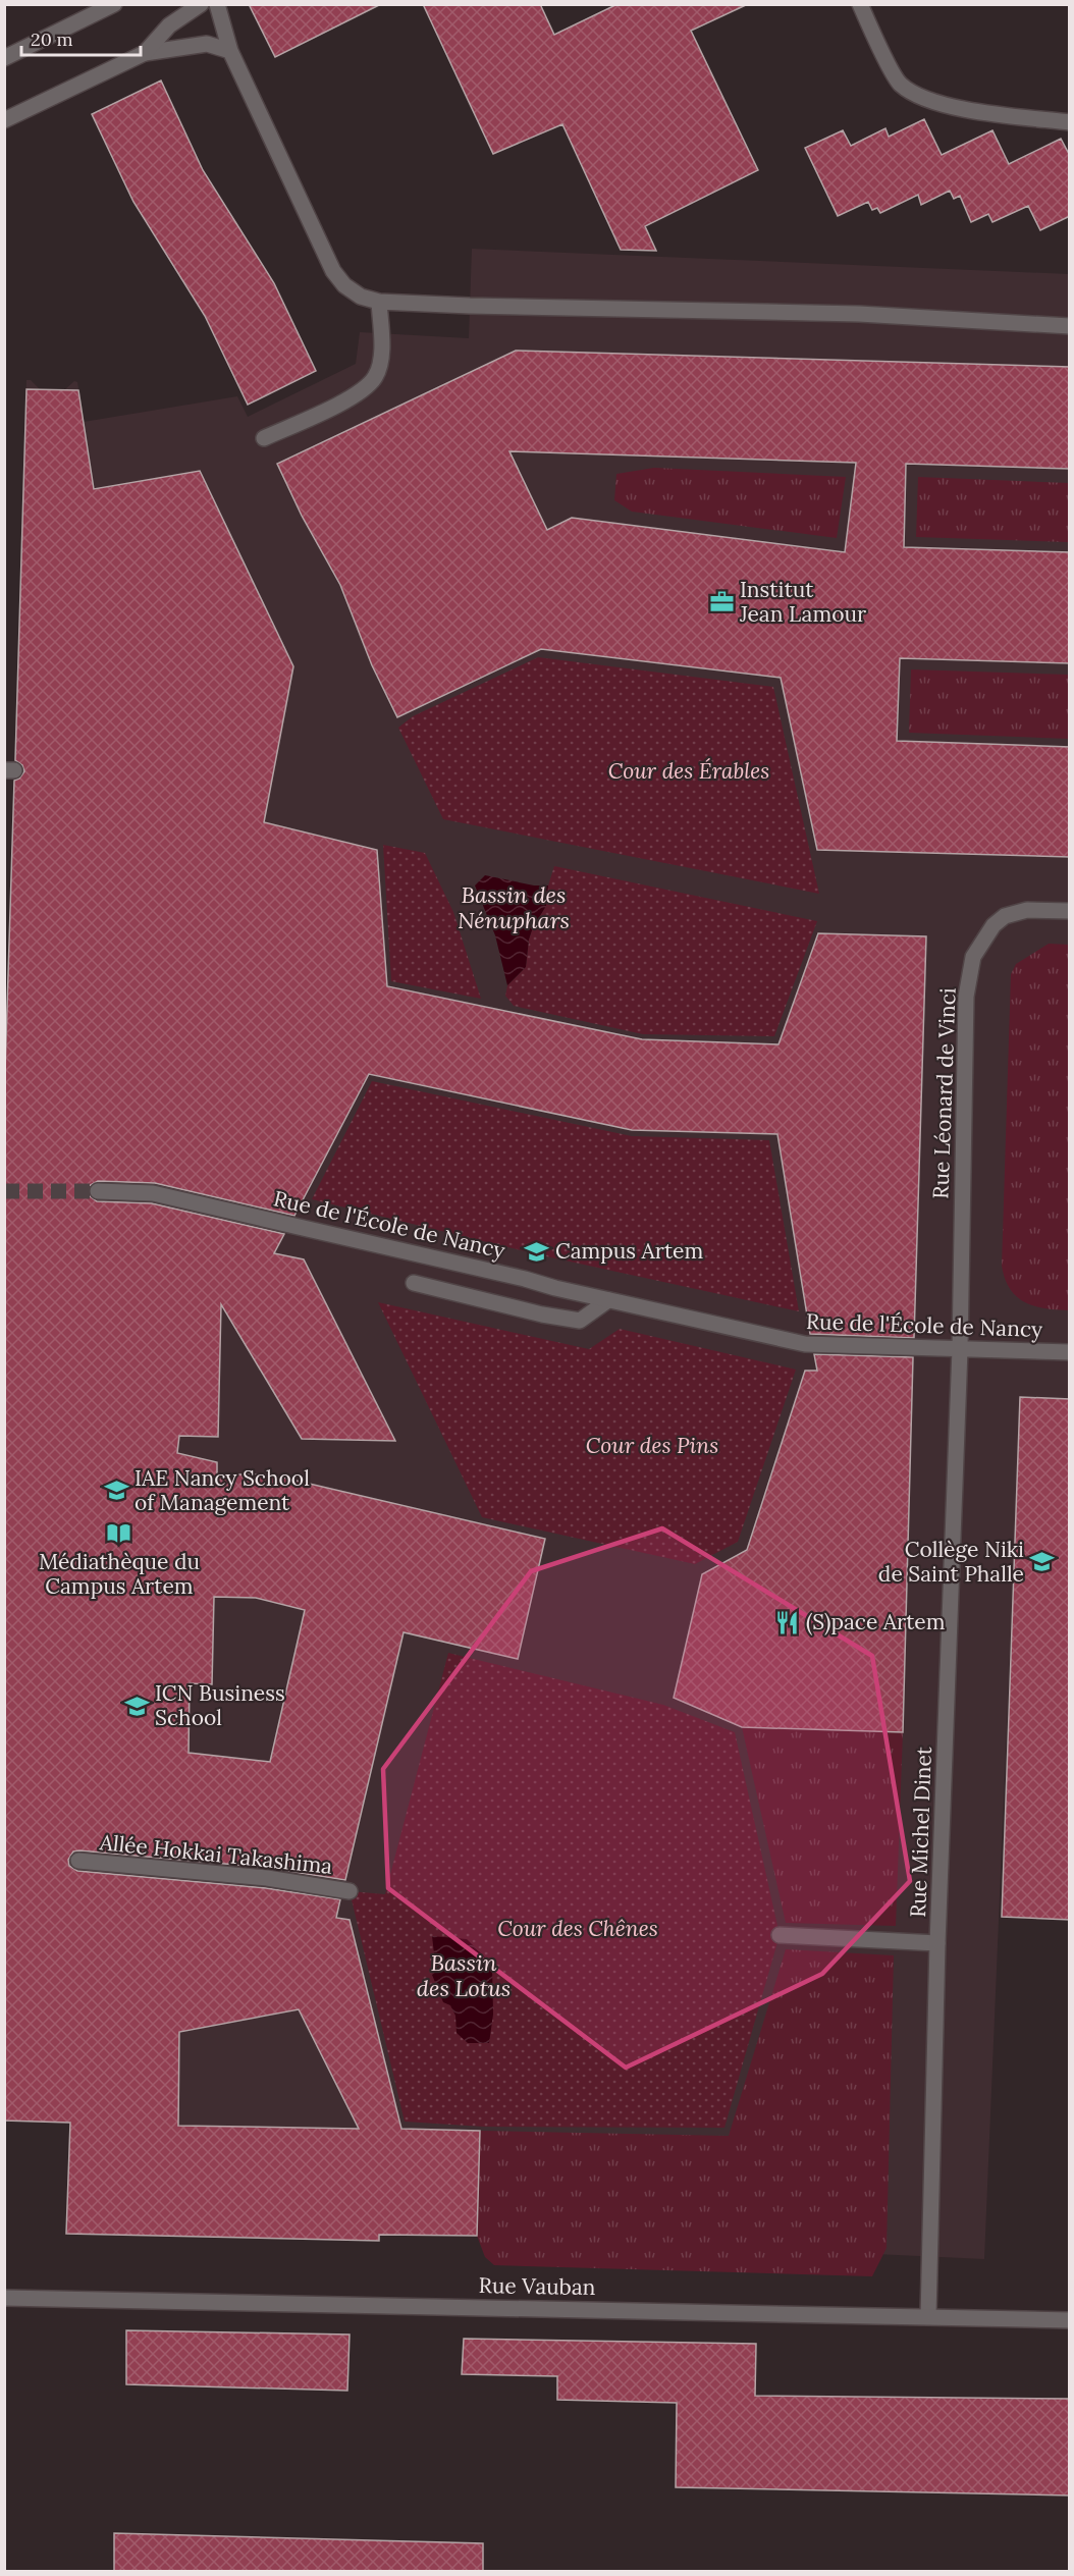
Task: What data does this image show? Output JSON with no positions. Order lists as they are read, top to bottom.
{
  "streets": {
    "street": [
      "Rue Léonard de Vinci",
      "Rue de l'École de Nancy",
      "Rue Michel Dinet",
      "Allée Hokkai Takashima",
      "Rue Vauban"
    ]
  },
  "crossings": [
    ["Rue Léonard de Vinci", "Rue de l'École de Nancy"],
    ["Rue Léonard de Vinci", "Rue Michel Dinet"],
    ["Rue de l'École de Nancy", "Rue Michel Dinet"],
    ["Rue Michel Dinet", "Rue Vauban"]
  ],
  "water": ["Bassin des Nénuphars", "Bassin des Lotus"],
  "parks": ["Cour des Érables", "Cour des Pins", "Cour des Chênes"],
  "places": {
    "office": ["Institut Jean Lamour"],
    "school or university": [
      "Campus Artem",
      "IAE Nancy School of Management",
      "Collège Niki de Saint Phalle",
      "ICN Business School"
    ],
    "library": ["Médiathèque du Campus Artem"],
    "restaurant": ["(S)pace Artem"]
  },
  "scale_bar": "20 m"
}
